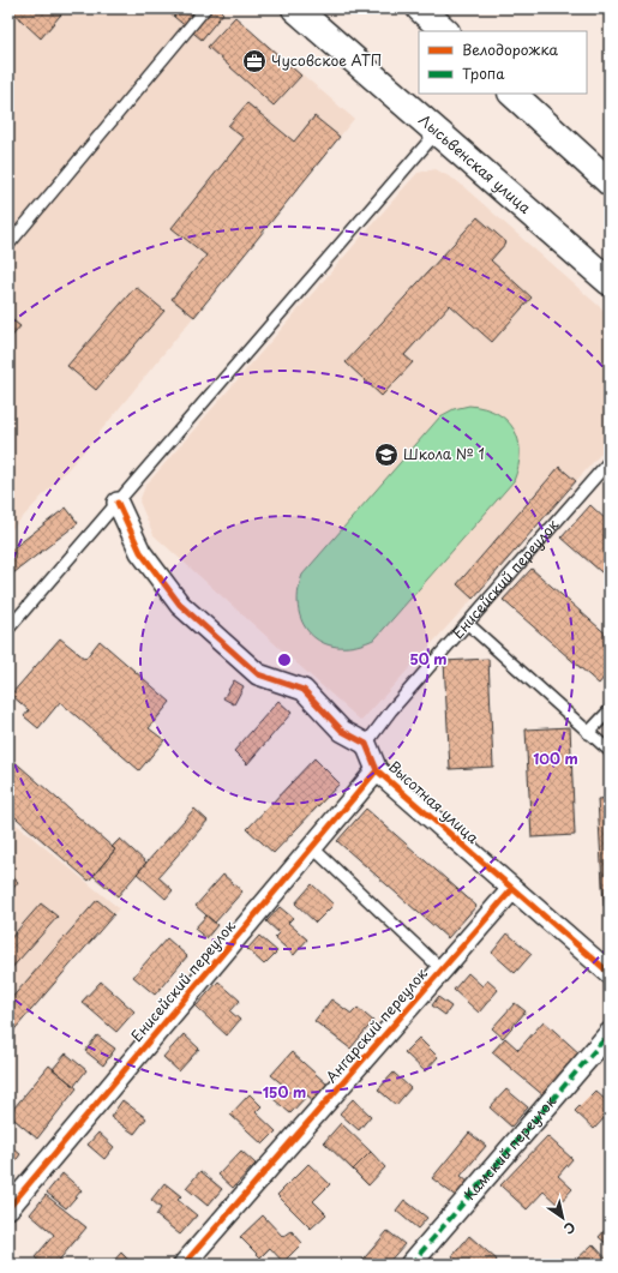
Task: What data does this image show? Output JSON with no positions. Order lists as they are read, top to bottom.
{
  "streets": {
    "main road": ["Лысьвенская улица"],
    "street": [
      "Енисейский переулок",
      "Высотная улица",
      "Ангарский переулок",
      "Камский переулок"
    ]
  },
  "crossings": [
    ["Енисейский переулок", "Высотная улица"],
    ["Высотная улица", "Ангарский переулок"]
  ],
  "places": {
    "office": ["Чусовское АТП"],
    "school or university": ["Школа № 1"]
  },
  "legend": ["Велодорожка", "Тропа"],
  "north": "bottom right",
  "rings": ["50 m", "100 m", "150 m"]
}
